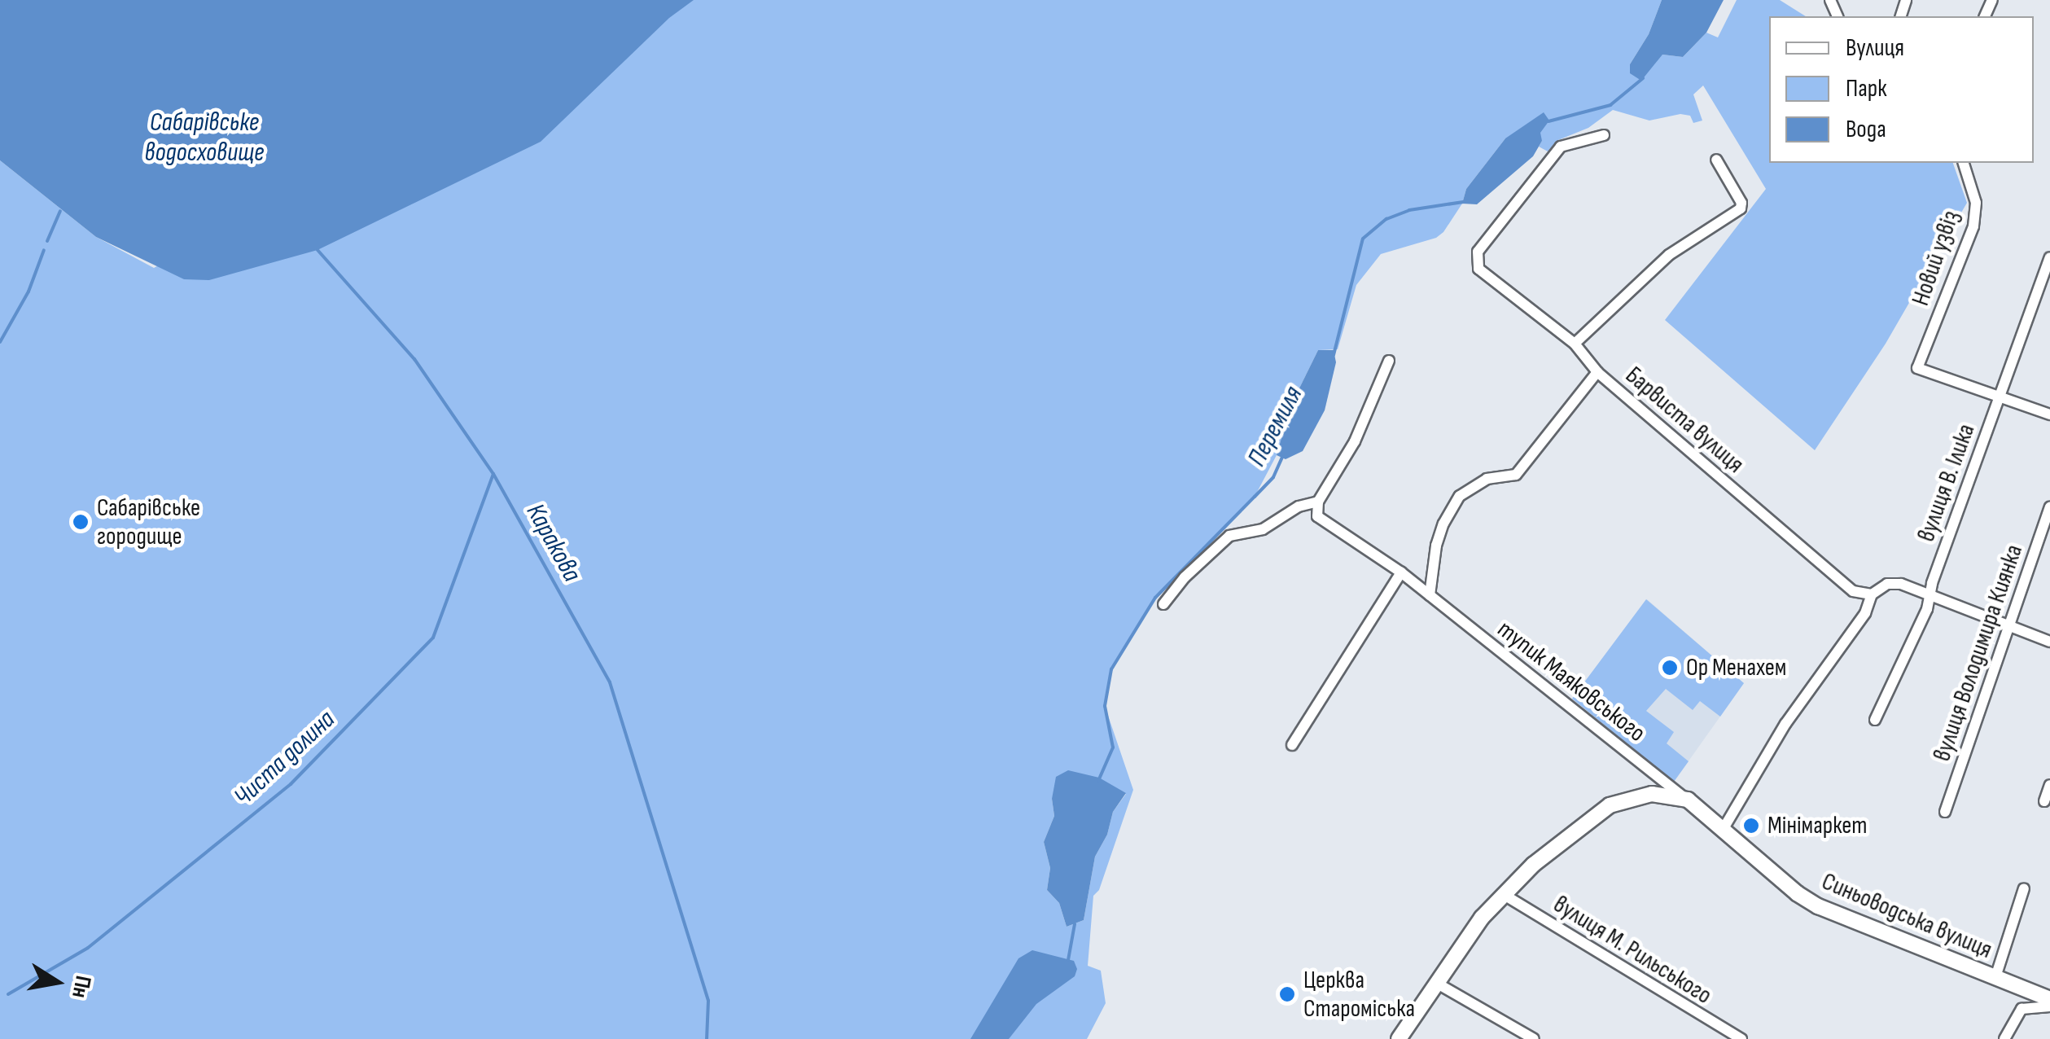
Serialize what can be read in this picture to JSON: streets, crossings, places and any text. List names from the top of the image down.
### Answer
{
  "streets": {
    "street": [
      "Новий узвіз",
      "Барвиста вулиця",
      "вулиця В. Ілика",
      "вулиця Володимира Киянка",
      "тупик Маяковського",
      "Синьоводська вулиця",
      "вулиця М. Рильського"
    ]
  },
  "crossings": [
    ["Новий узвіз", "вулиця В. Ілика"],
    ["тупик Маяковського", "Синьоводська вулиця"]
  ],
  "water": [
    "Сабарівське водосховище",
    "Перемиля",
    "Каракова",
    "Чиста долина"
  ],
  "places": [
    "Сабарівське городище",
    "Ор Менахем",
    "Мінімаркет",
    "Церква Староміська"
  ],
  "legend": ["Вулиця", "Парк", "Вода"],
  "north": "right"
}
